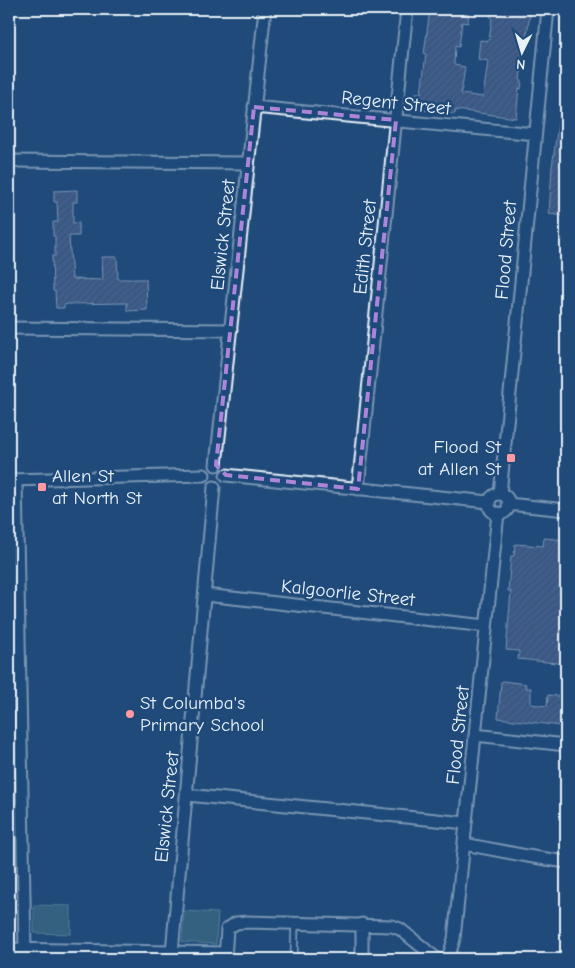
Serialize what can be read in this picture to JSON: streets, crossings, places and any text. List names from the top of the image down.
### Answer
{
  "streets": {
    "street": [
      "Regent Street",
      "Elswick Street",
      "Edith Street",
      "Flood Street",
      "Kalgoorlie Street"
    ]
  },
  "crossings": [
    ["Regent Street", "Elswick Street"],
    ["Regent Street", "Edith Street"],
    ["Regent Street", "Flood Street"],
    ["Elswick Street", "Kalgoorlie Street"],
    ["Flood Street", "Kalgoorlie Street"]
  ],
  "places": {
    "transit": ["Flood St at Allen St", "Allen St at North St"],
    "other": ["St Columba's Primary School"]
  },
  "north": "bottom"
}
